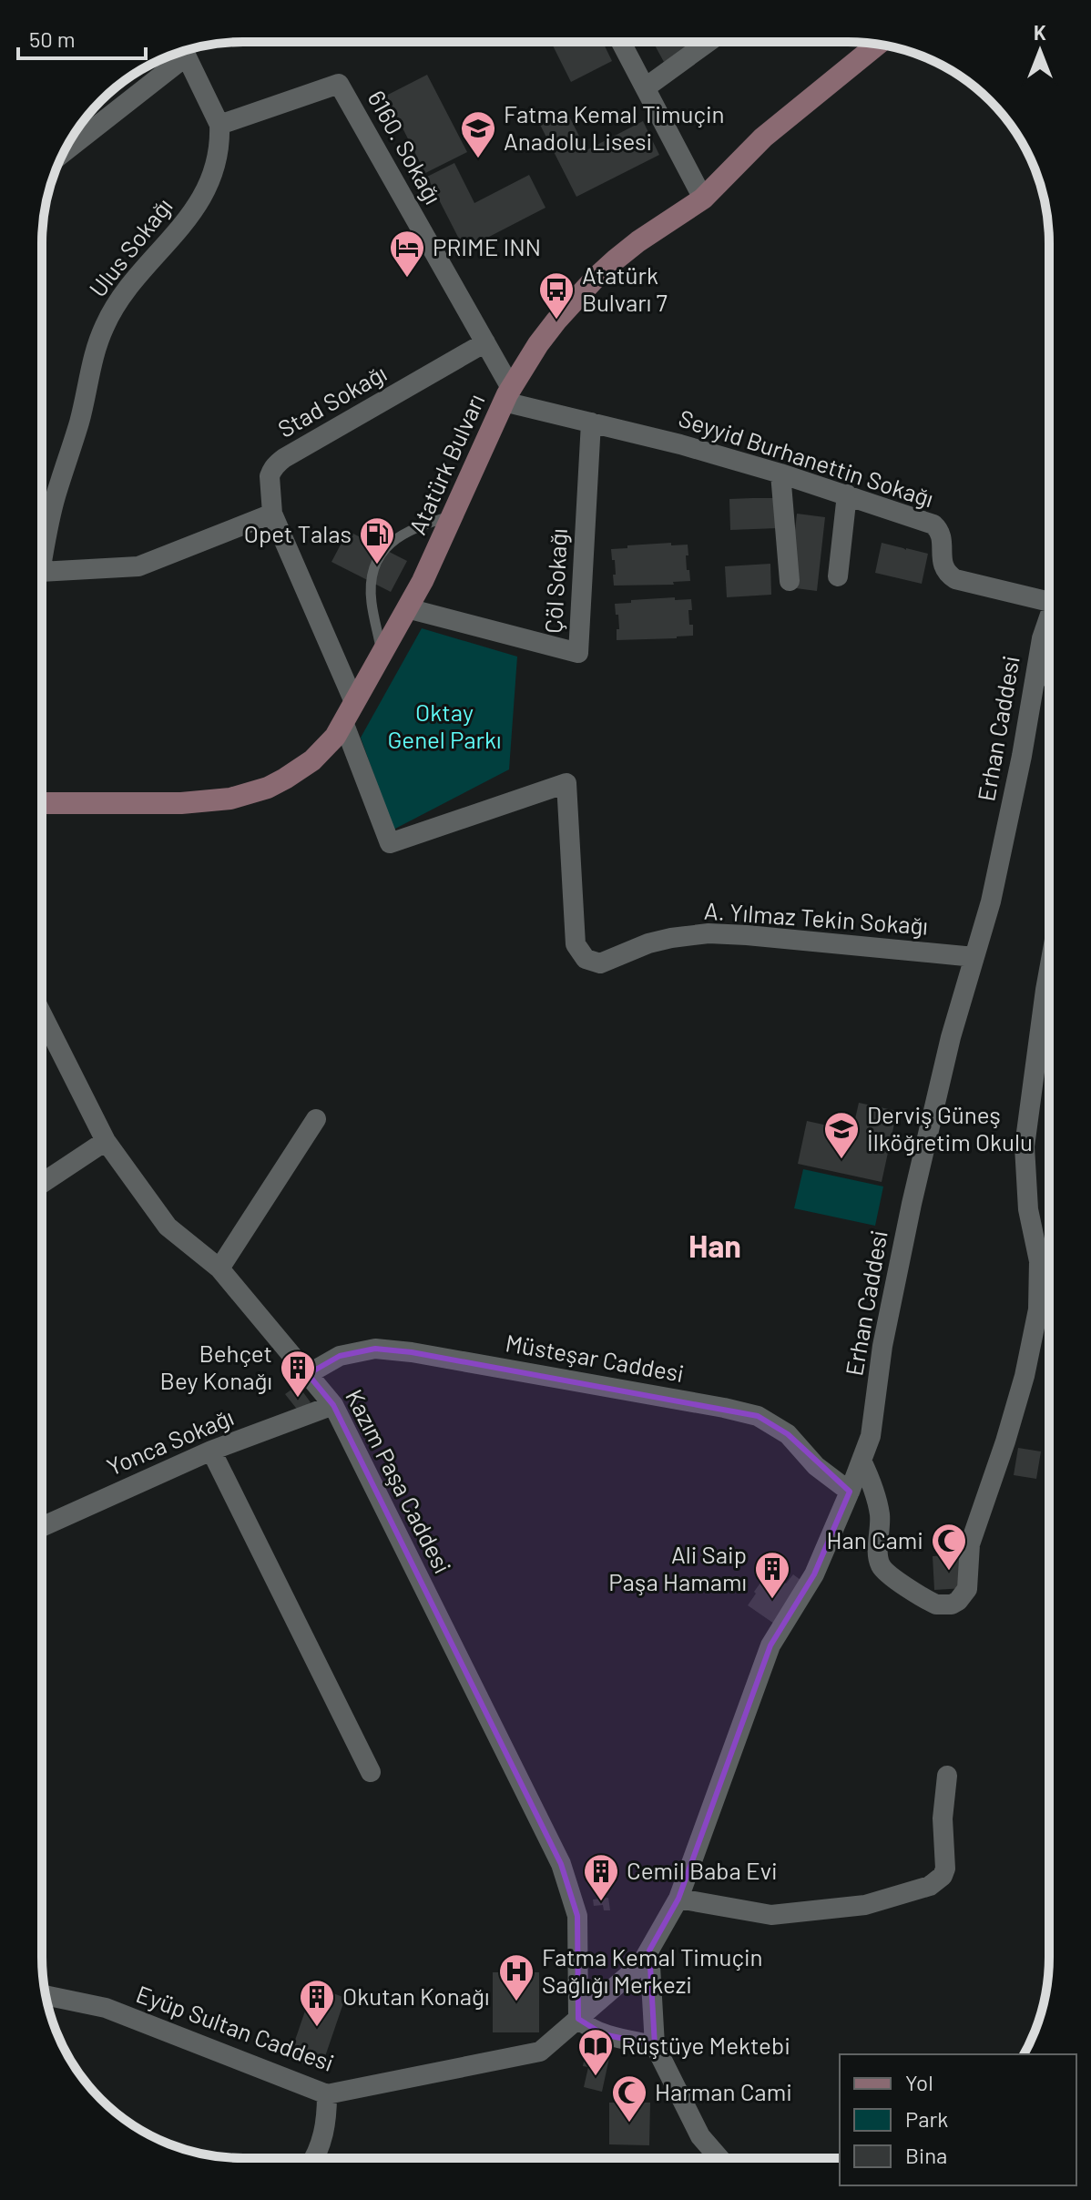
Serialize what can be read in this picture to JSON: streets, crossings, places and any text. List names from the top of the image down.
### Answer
{
  "streets": {
    "main road": ["Atatürk Bulvarı"],
    "street": [
      "6160. Sokağı",
      "Ulus Sokağı",
      "Stad Sokağı",
      "Seyyid Burhanettin Sokağı",
      "Çöl Sokağı",
      "Erhan Caddesi",
      "A. Yılmaz Tekin Sokağı",
      "Müsteşar Caddesi",
      "Yonca Sokağı",
      "Kazım Paşa Caddesi",
      "Eyüp Sultan Caddesi"
    ]
  },
  "crossings": [
    ["6160. Sokağı", "Ulus Sokağı"],
    ["6160. Sokağı", "Stad Sokağı"],
    ["6160. Sokağı", "Seyyid Burhanettin Sokağı"],
    ["6160. Sokağı", "Atatürk Bulvarı"],
    ["Stad Sokağı", "Atatürk Bulvarı"],
    ["Seyyid Burhanettin Sokağı", "Atatürk Bulvarı"],
    ["Seyyid Burhanettin Sokağı", "Çöl Sokağı"],
    ["Atatürk Bulvarı", "Çöl Sokağı"],
    ["Atatürk Bulvarı", "A. Yılmaz Tekin Sokağı"],
    ["Erhan Caddesi", "A. Yılmaz Tekin Sokağı"],
    ["Erhan Caddesi", "Müsteşar Caddesi"],
    ["Erhan Caddesi", "Eyüp Sultan Caddesi"],
    ["Müsteşar Caddesi", "Kazım Paşa Caddesi"],
    ["Yonca Sokağı", "Kazım Paşa Caddesi"],
    ["Kazım Paşa Caddesi", "Eyüp Sultan Caddesi"]
  ],
  "districts": ["Han"],
  "parks": ["Oktay Genel Parkı"],
  "places": {
    "school or university": ["Fatma Kemal Timuçin Anadolu Lisesi", "Derviş Güneş İlköğretim Okulu"],
    "hotel": ["PRIME INN"],
    "bus stop": ["Atatürk Bulvarı 7"],
    "fuel station": ["Opet Talas"],
    "building": [
      "Behçet Bey Konağı",
      "Ali Saip Paşa Hamamı",
      "Cemil Baba Evi",
      "Okutan Konağı"
    ],
    "mosque": ["Han Cami", "Harman Cami"],
    "hospital": ["Fatma Kemal Timuçin Sağlığı Merkezi"],
    "library": ["Rüştüye Mektebi"]
  },
  "legend": ["Yol", "Park", "Bina"],
  "scale_bar": "50 m",
  "north": "top"
}
